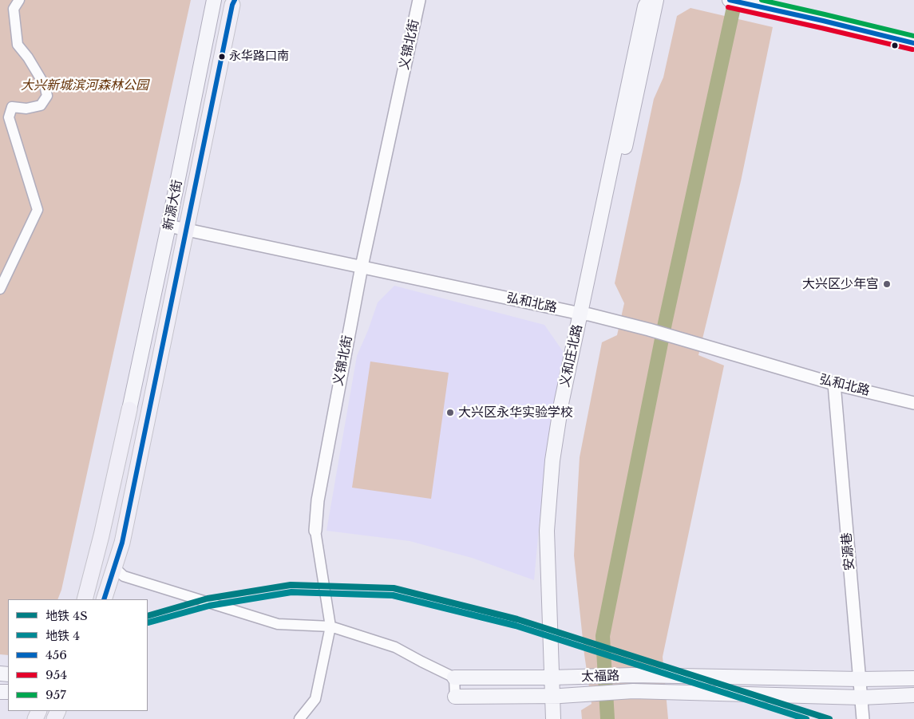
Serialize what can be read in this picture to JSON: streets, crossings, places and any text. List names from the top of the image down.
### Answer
{
  "streets": {
    "main road": ["新源大街", "义和庄北路", "太福路"],
    "street": ["义锦北街", "弘和北路", "安源巷"]
  },
  "crossings": [
    ["义锦北街", "弘和北路"],
    ["新源大街", "弘和北路"],
    ["弘和北路", "义和庄北路"],
    ["弘和北路", "安源巷"],
    ["义和庄北路", "太福路"],
    ["安源巷", "太福路"]
  ],
  "parks": ["大兴新城滨河森林公园"],
  "places": ["永华路口南", "大兴区少年宫", "大兴区永华实验学校"],
  "lines": [
    "transit line 456",
    "transit line 957",
    "transit line 954",
    "metro line 4S",
    "metro line 4"
  ],
  "legend": [
    "地铁 4S",
    "地铁 4",
    "456",
    "954",
    "957"
  ]
}
